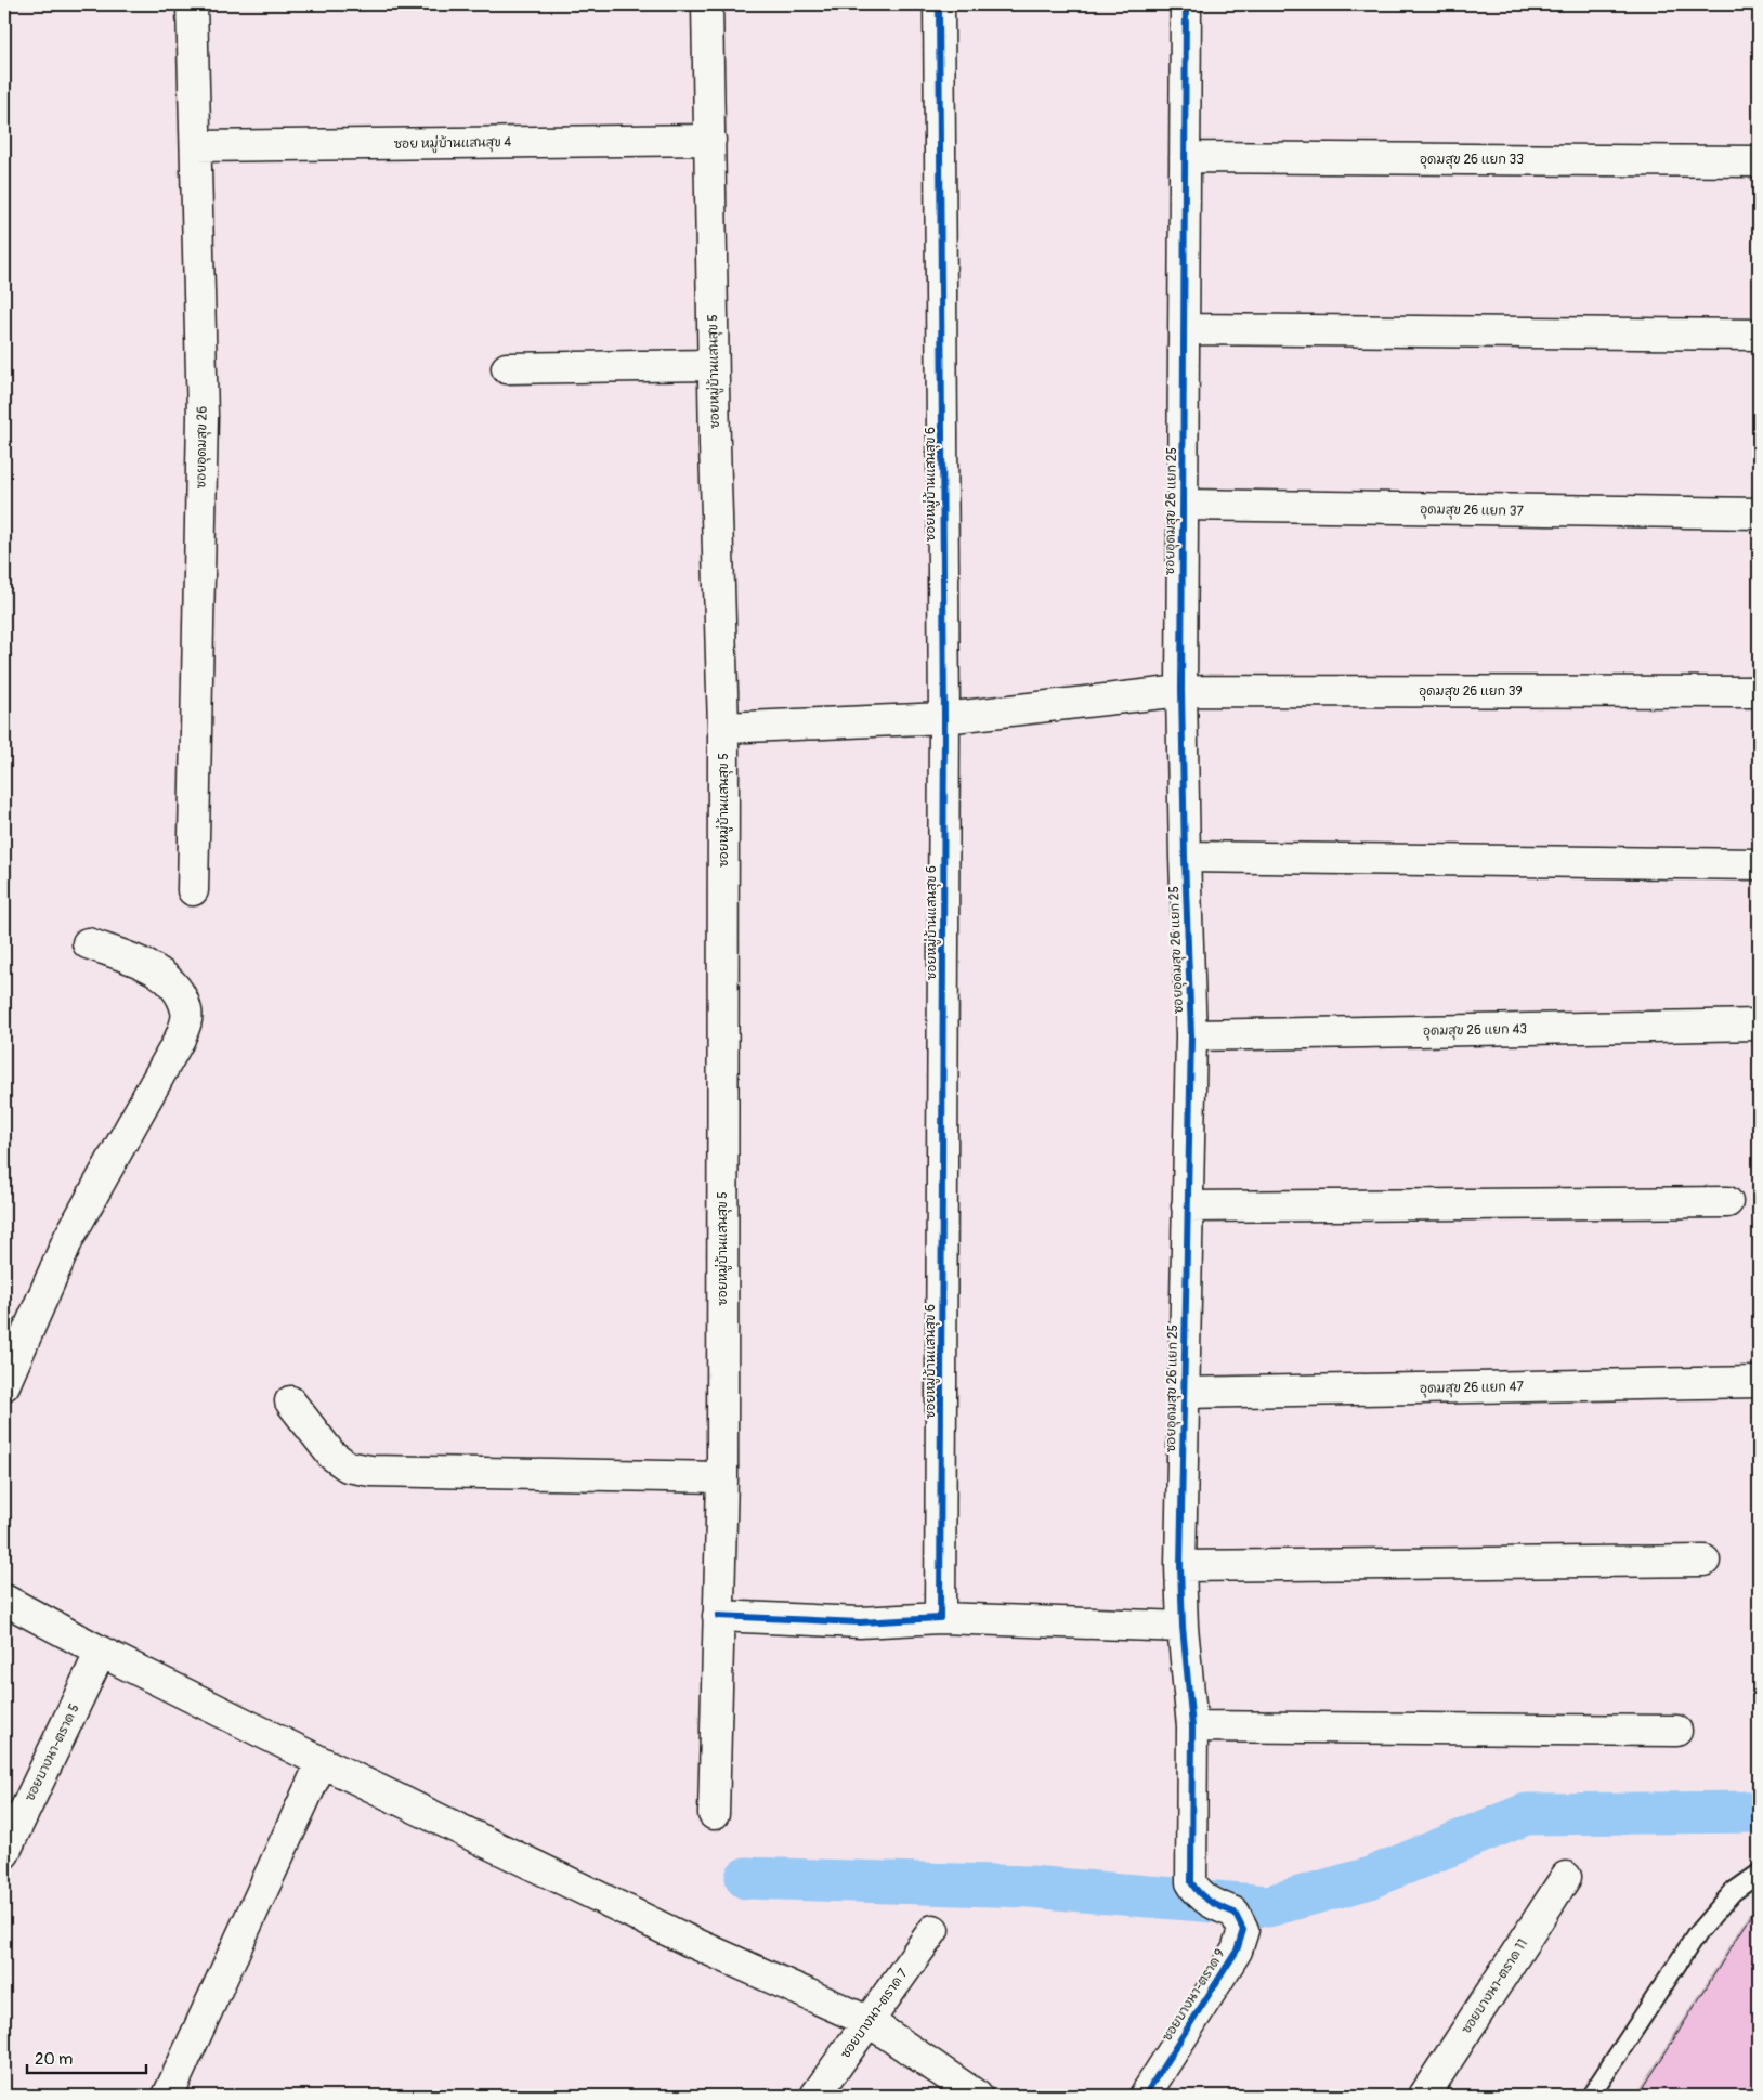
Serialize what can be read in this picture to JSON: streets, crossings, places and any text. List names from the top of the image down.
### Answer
{
  "streets": {
    "street": [
      "ซอย หมู่บ้านแสนสุข 4",
      "อุดมสุข 26 แยก 33",
      "ซอยหมู่บ้านแสนสุข 5",
      "ซอยอุดมสุข 26",
      "ซอยหมู่บ้านแสนสุข 6",
      "อุดมสุข 26 แยก 37",
      "ซอยอุดมสุข 26 แยก 25",
      "อุดมสุข 26 แยก 39",
      "อุดมสุข 26 แยก 43",
      "อุดมสุข 26 แยก 47",
      "ซอยบางนา-ตราด 5",
      "ซอยบางนา-ตราด 11",
      "ซอยบางนา-ตราด 9",
      "ซอยบางนา-ตราด 7"
    ]
  },
  "crossings": [
    ["ซอย หมู่บ้านแสนสุข 4", "ซอยหมู่บ้านแสนสุข 5"],
    ["ซอย หมู่บ้านแสนสุข 4", "ซอยอุดมสุข 26"],
    ["อุดมสุข 26 แยก 33", "ซอยอุดมสุข 26 แยก 25"],
    ["ซอยหมู่บ้านแสนสุข 5", "อุดมสุข 26 แยก 39"],
    ["ซอยหมู่บ้านแสนสุข 6", "อุดมสุข 26 แยก 39"],
    ["อุดมสุข 26 แยก 37", "ซอยอุดมสุข 26 แยก 25"],
    ["ซอยอุดมสุข 26 แยก 25", "อุดมสุข 26 แยก 39"],
    ["ซอยอุดมสุข 26 แยก 25", "อุดมสุข 26 แยก 43"],
    ["ซอยอุดมสุข 26 แยก 25", "อุดมสุข 26 แยก 47"],
    ["ซอยอุดมสุข 26 แยก 25", "ซอยบางนา-ตราด 9"]
  ],
  "scale_bar": "20 m"
}
